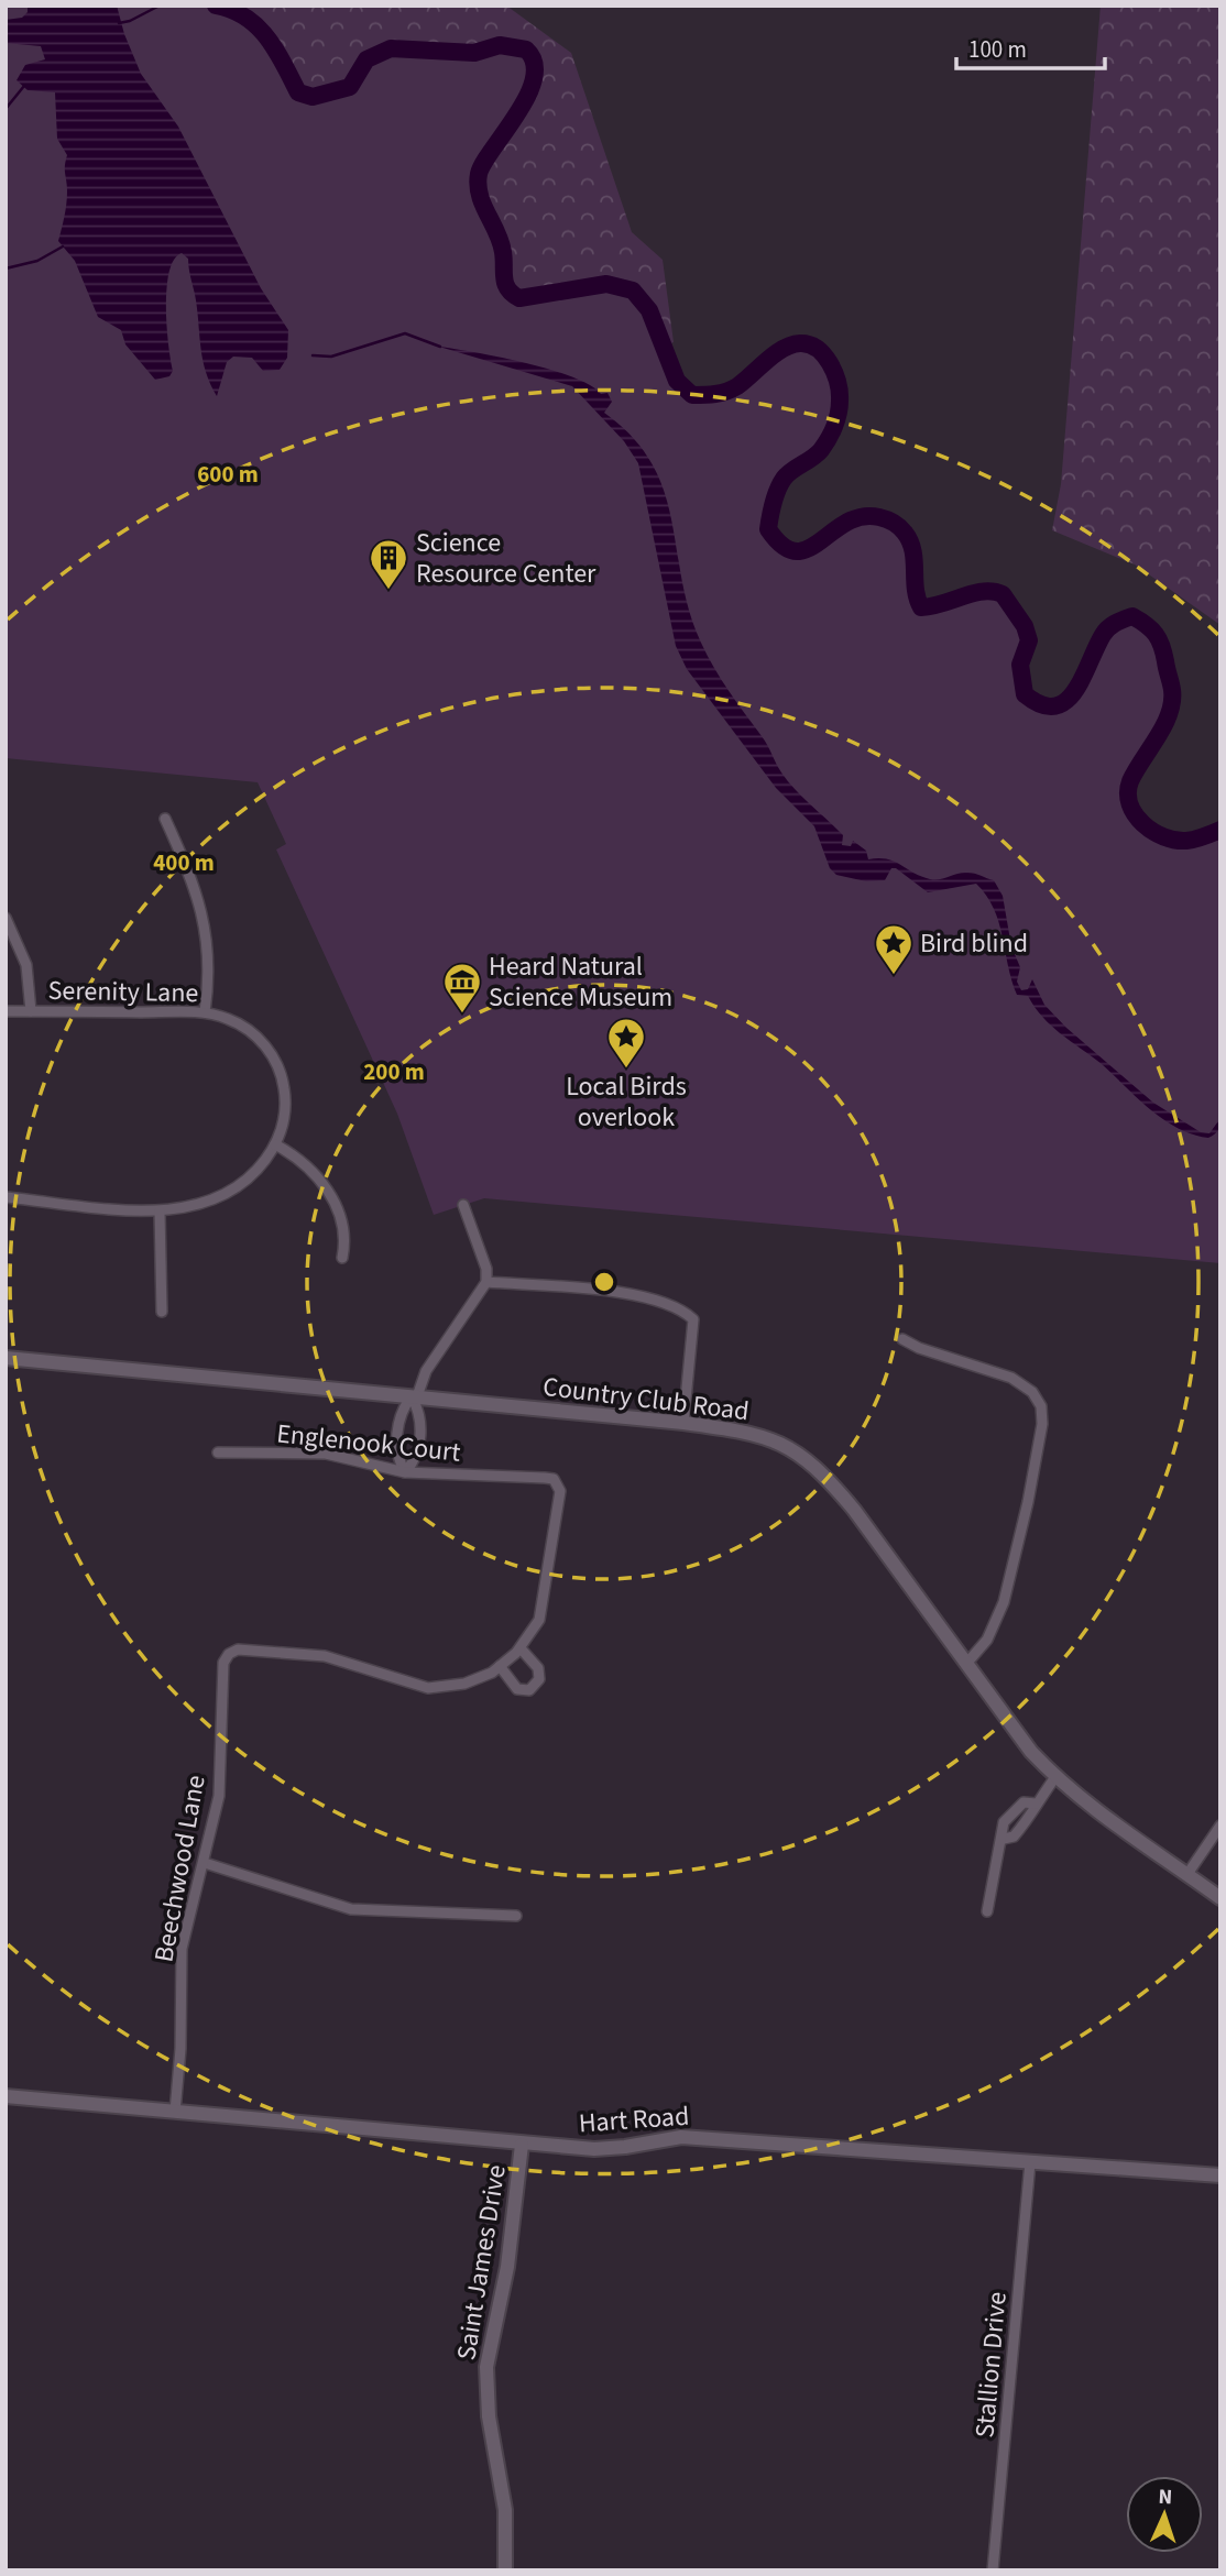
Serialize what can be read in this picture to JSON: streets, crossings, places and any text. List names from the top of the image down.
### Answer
{
  "streets": {
    "street": [
      "Serenity Lane",
      "Country Club Road",
      "Englenook Court",
      "Beechwood Lane",
      "Hart Road",
      "Saint James Drive",
      "Stallion Drive"
    ]
  },
  "crossings": [
    ["Englenook Court", "Beechwood Lane"],
    ["Beechwood Lane", "Hart Road"],
    ["Hart Road", "Saint James Drive"],
    ["Hart Road", "Stallion Drive"]
  ],
  "places": {
    "building": ["Science Resource Center"],
    "place": ["Bird blind", "Local Birds overlook"],
    "museum": ["Heard Natural Science Museum"]
  },
  "scale_bar": "100 m",
  "north": "top",
  "rings": ["600 m", "400 m", "200 m"]
}
